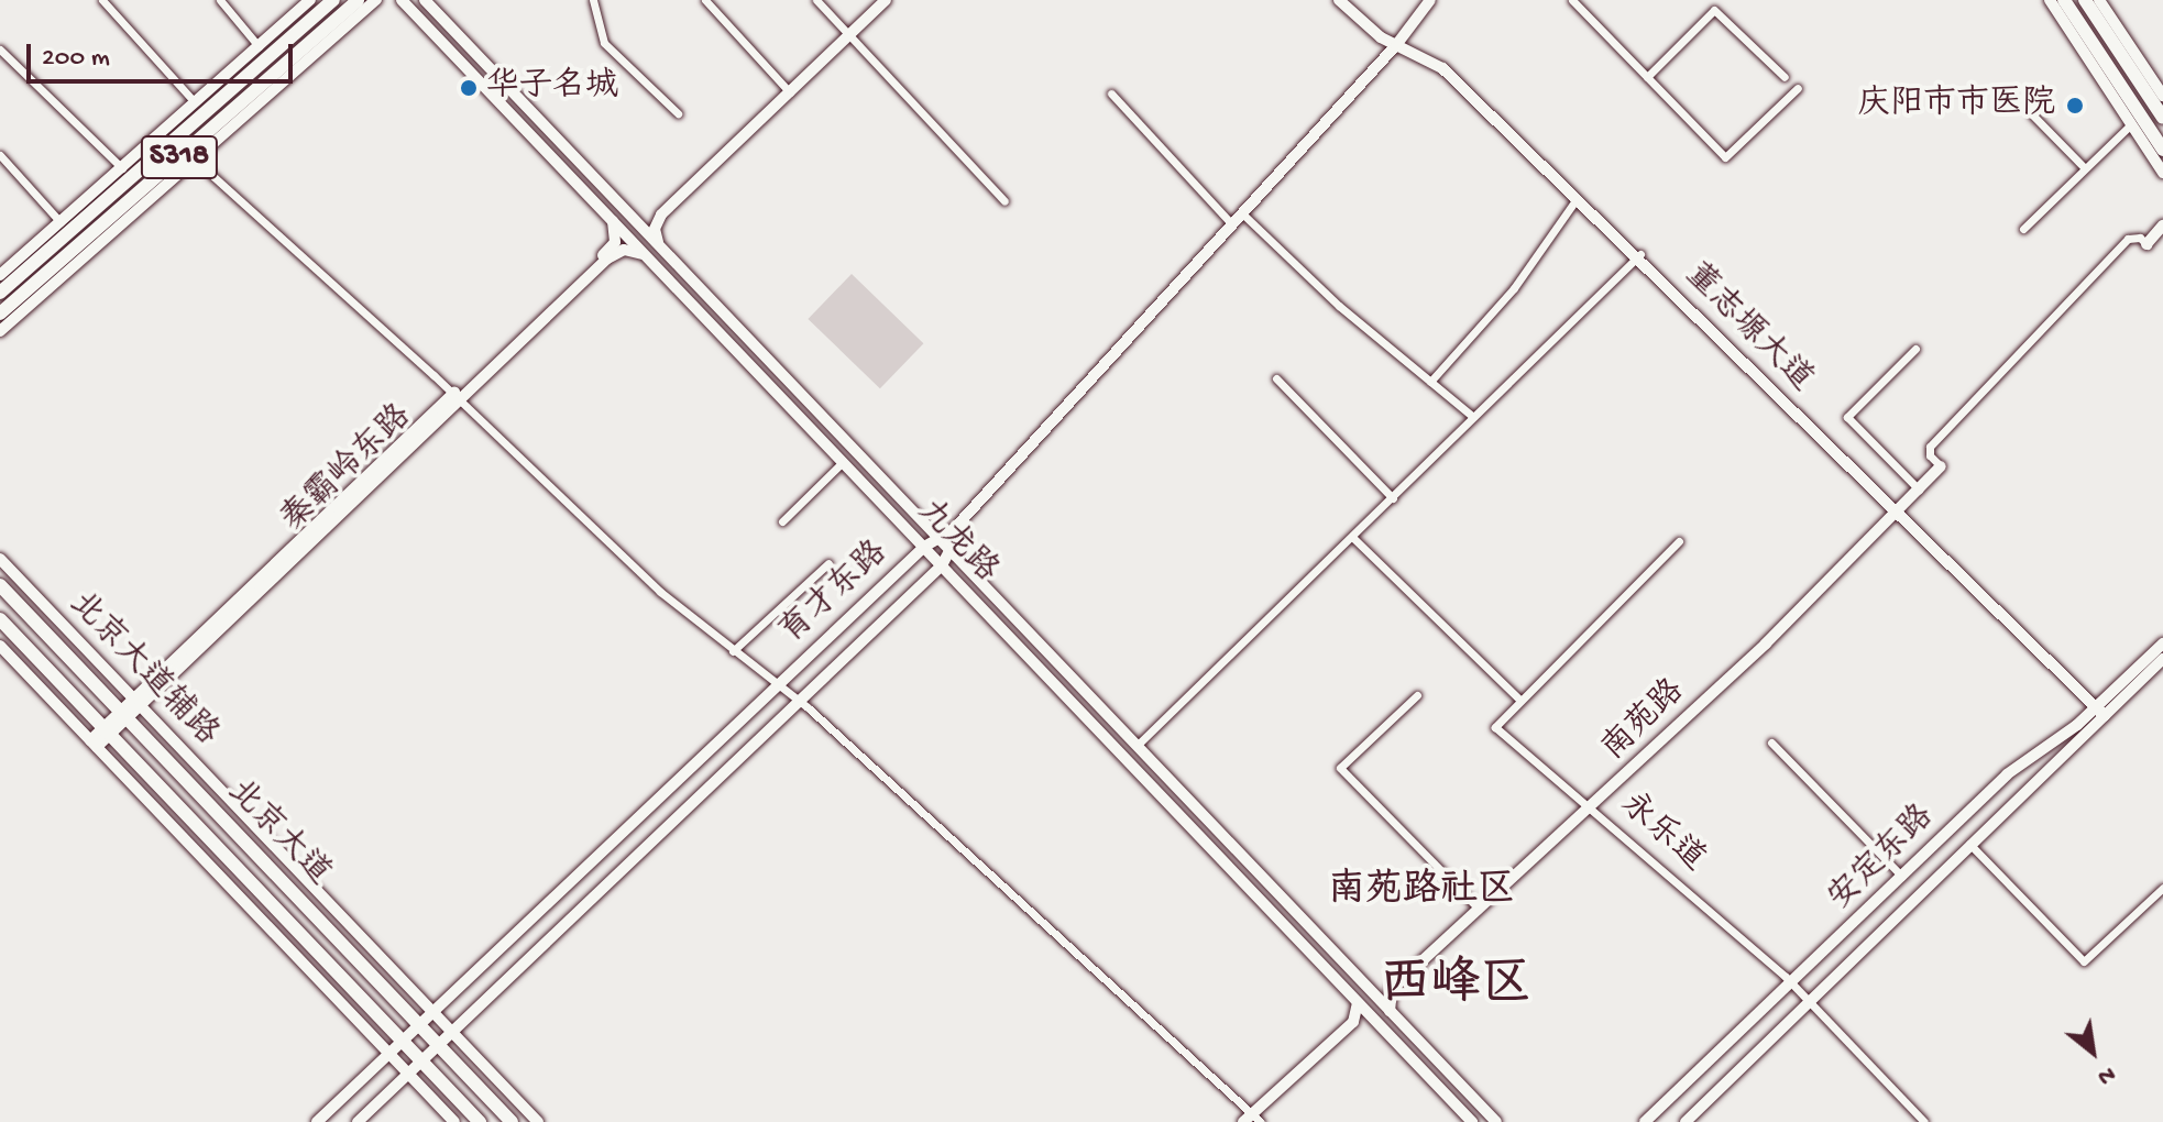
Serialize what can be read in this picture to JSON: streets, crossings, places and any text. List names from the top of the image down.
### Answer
{
  "streets": {
    "main road": [
      "S318",
      "董志塬大道",
      "秦霸岭东路",
      "九龙路",
      "育才东路",
      "北京大道辅路",
      "南苑路",
      "北京大道",
      "安定东路"
    ],
    "street": ["永乐道"]
  },
  "crossings": [
    ["董志塬大道", "育才东路"],
    ["董志塬大道", "南苑路"],
    ["董志塬大道", "安定东路"],
    ["秦霸岭东路", "九龙路"],
    ["秦霸岭东路", "北京大道辅路"],
    ["秦霸岭东路", "北京大道"],
    ["九龙路", "育才东路"],
    ["九龙路", "南苑路"],
    ["育才东路", "北京大道辅路"],
    ["育才东路", "北京大道"],
    ["南苑路", "永乐道"],
    ["永乐道", "安定东路"]
  ],
  "districts": ["南苑路社区", "西峰区"],
  "places": ["华子名城", "庆阳市市医院"],
  "scale_bar": "200 m",
  "north": "bottom right"
}
